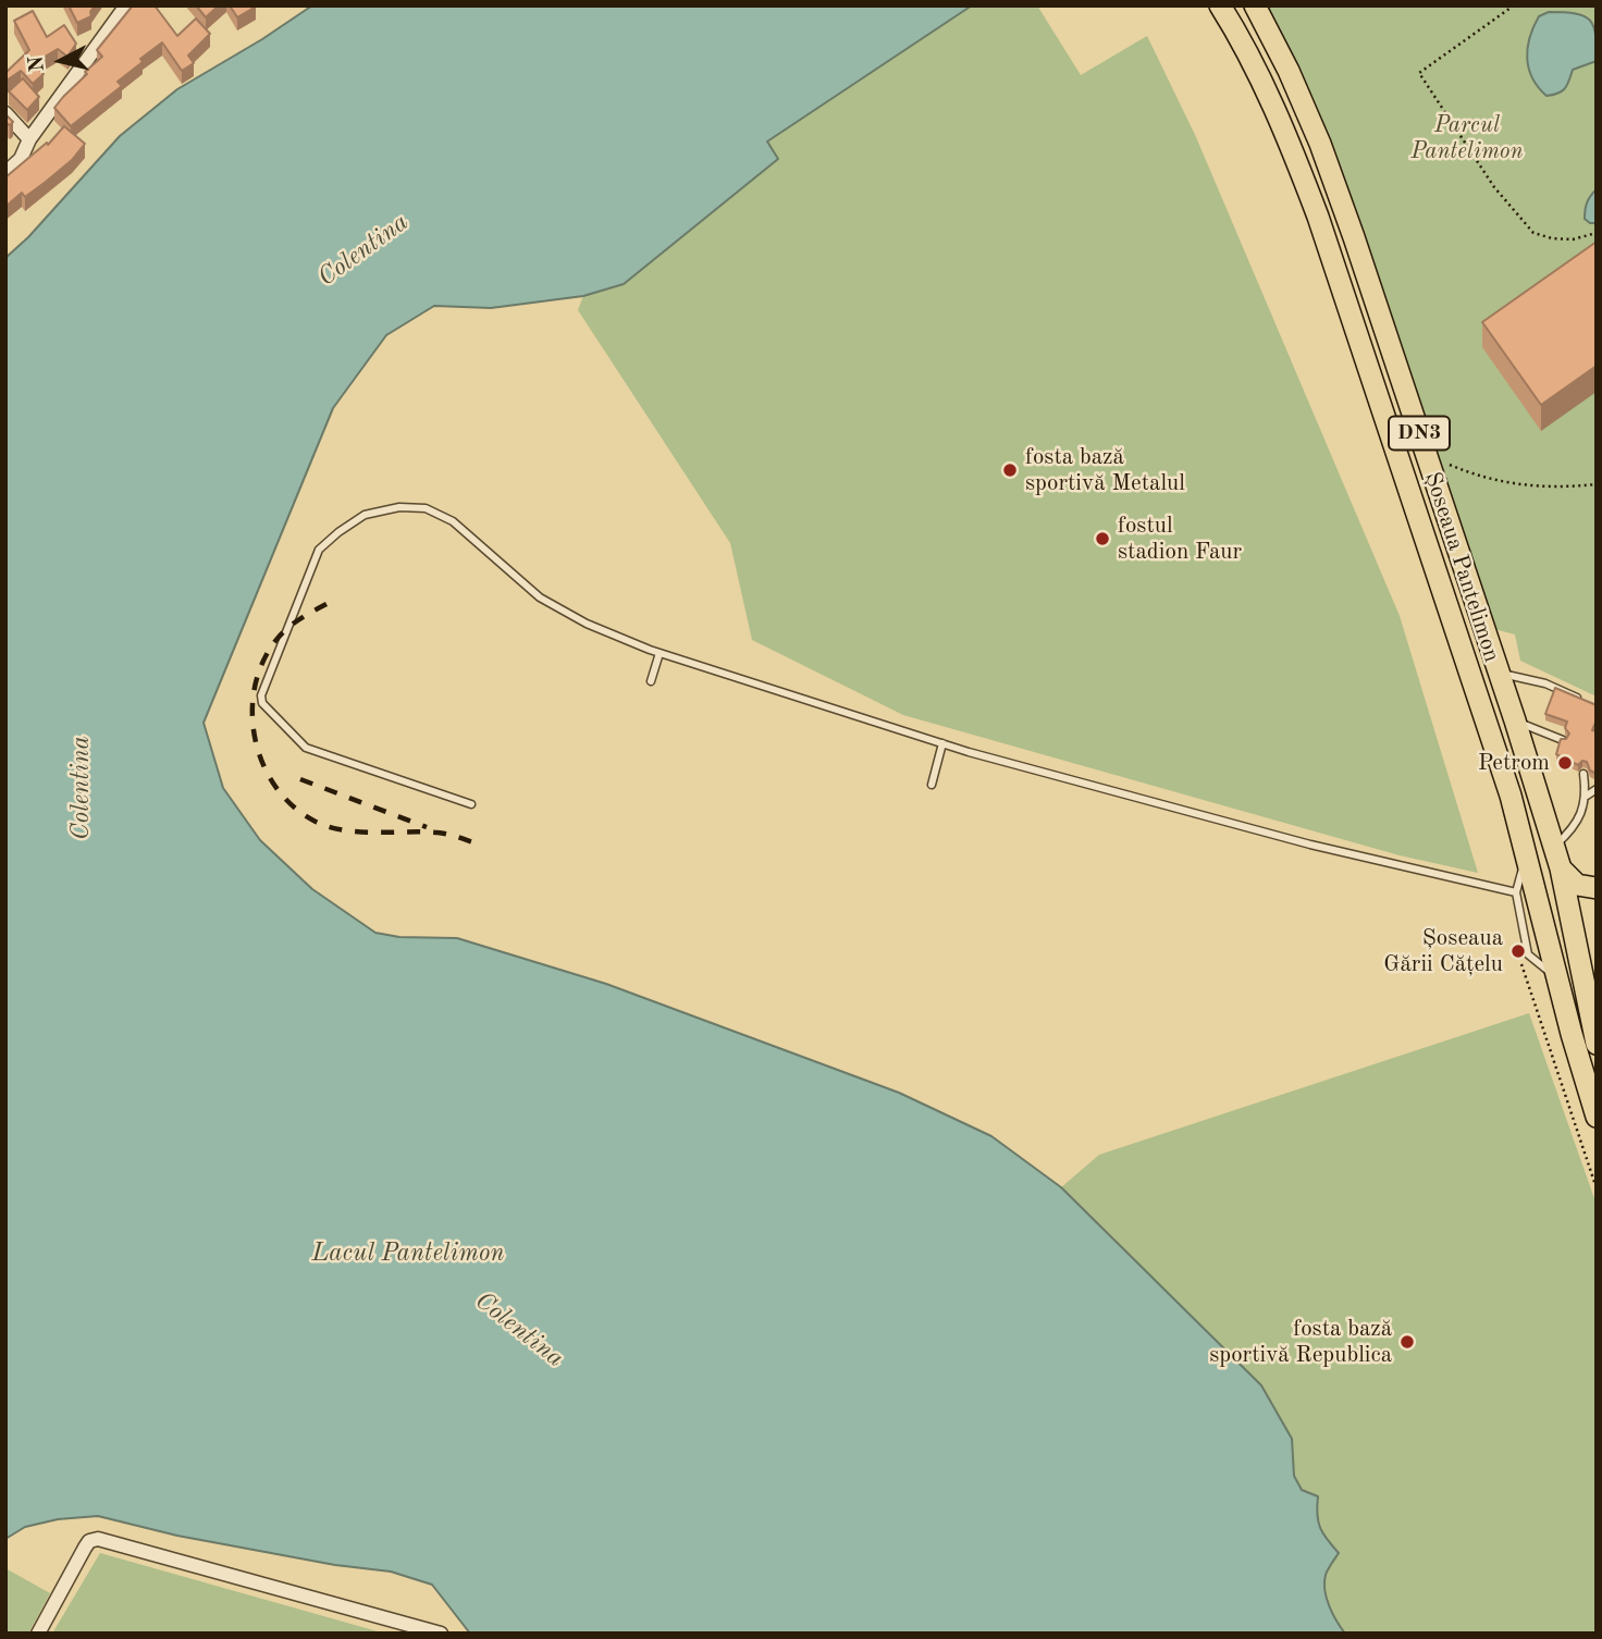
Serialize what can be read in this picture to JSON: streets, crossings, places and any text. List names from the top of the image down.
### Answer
{
  "streets": {
    "main road": ["DN3", "Șoseaua Pantelimon"]
  },
  "water": ["Colentina", "Lacul Pantelimon"],
  "parks": ["Parcul Pantelimon"],
  "places": [
    "fosta bază sportivă Metalul",
    "fostul stadion Faur",
    "Petrom",
    "Șoseaua Gării Cățelu",
    "fosta bază sportivă Republica"
  ],
  "north": "left"
}
